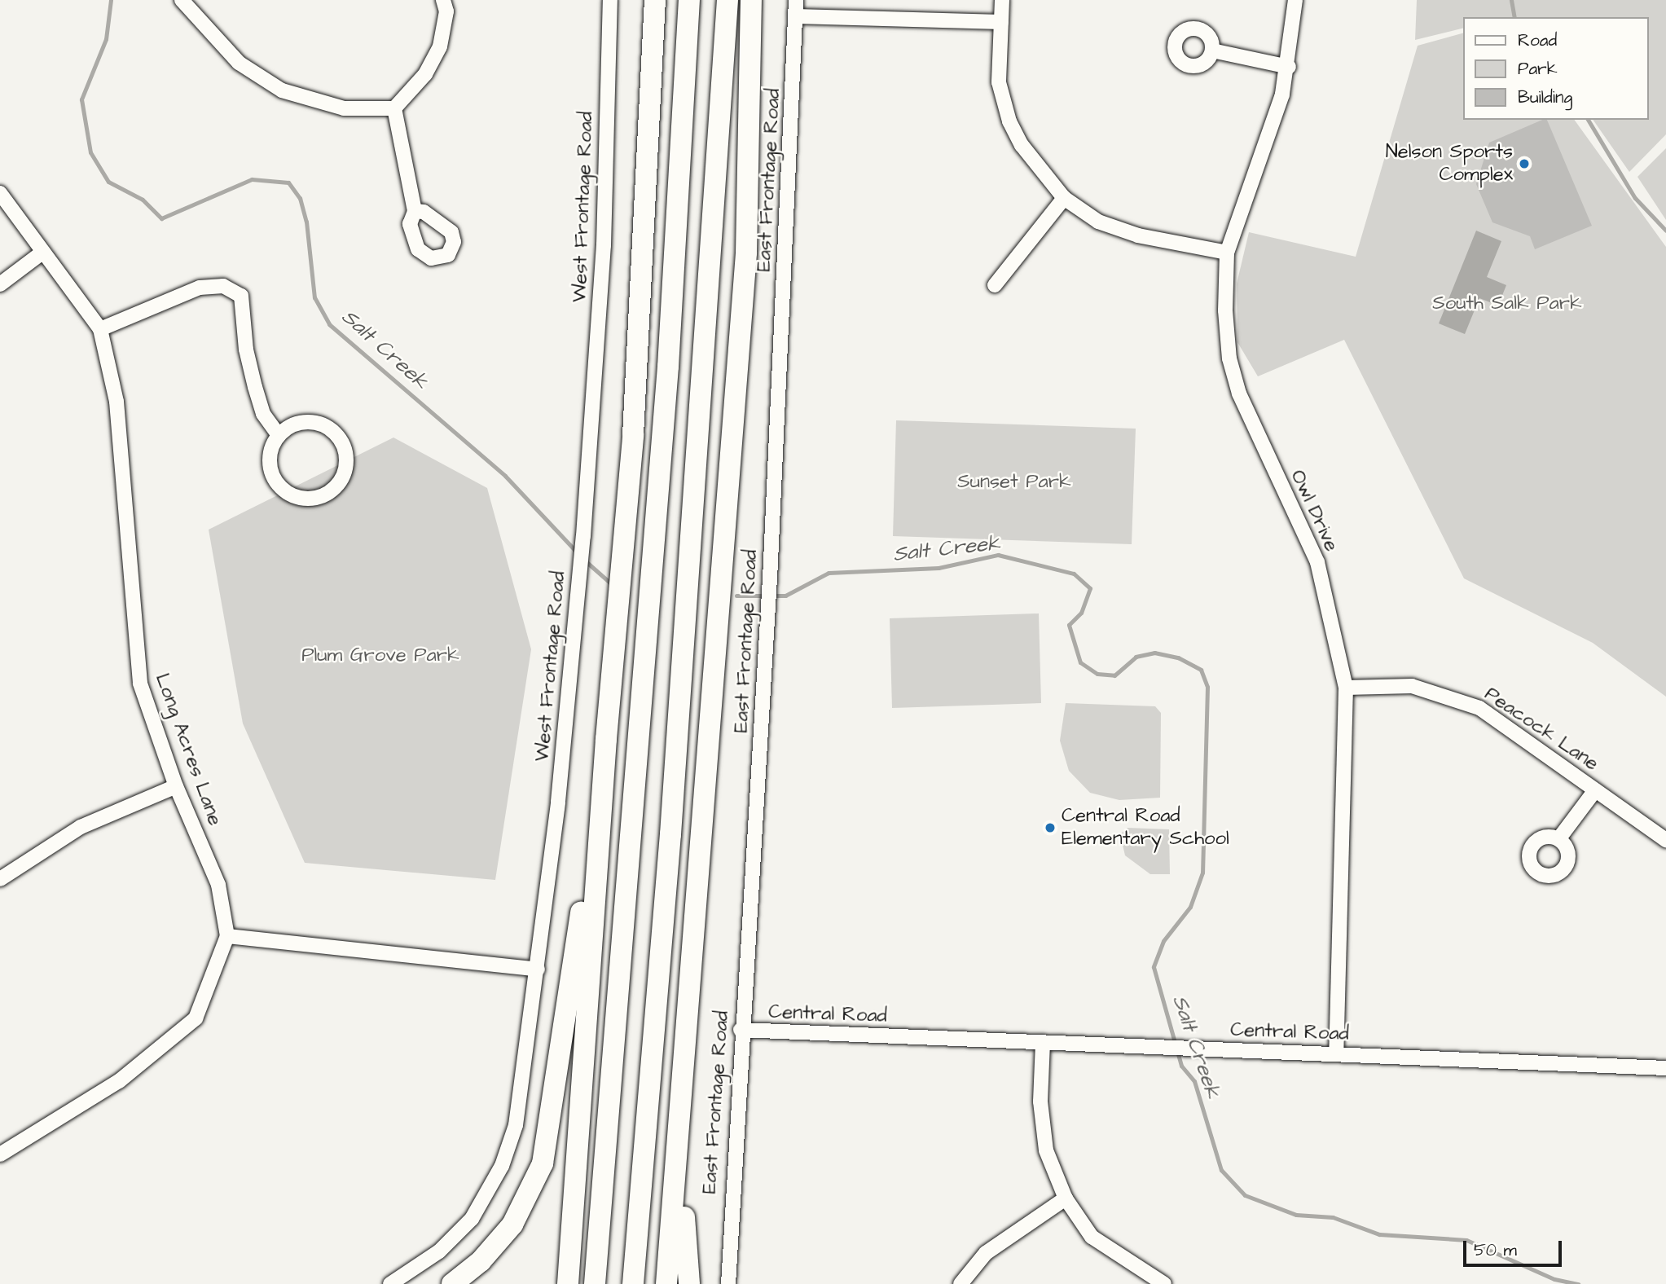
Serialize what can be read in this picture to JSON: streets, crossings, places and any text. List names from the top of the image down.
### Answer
{
  "streets": {
    "street": [
      "East Frontage Road",
      "West Frontage Road",
      "Owl Drive",
      "Peacock Lane",
      "Long Acres Lane",
      "Central Road"
    ]
  },
  "crossings": [
    ["East Frontage Road", "Central Road"],
    ["Owl Drive", "Peacock Lane"],
    ["Owl Drive", "Central Road"]
  ],
  "water": ["Salt Creek"],
  "parks": ["South Salk Park", "Sunset Park", "Plum Grove Park"],
  "places": ["Nelson Sports Complex", "Central Road Elementary School"],
  "legend": ["Road", "Park", "Building"],
  "scale_bar": "50 m"
}
